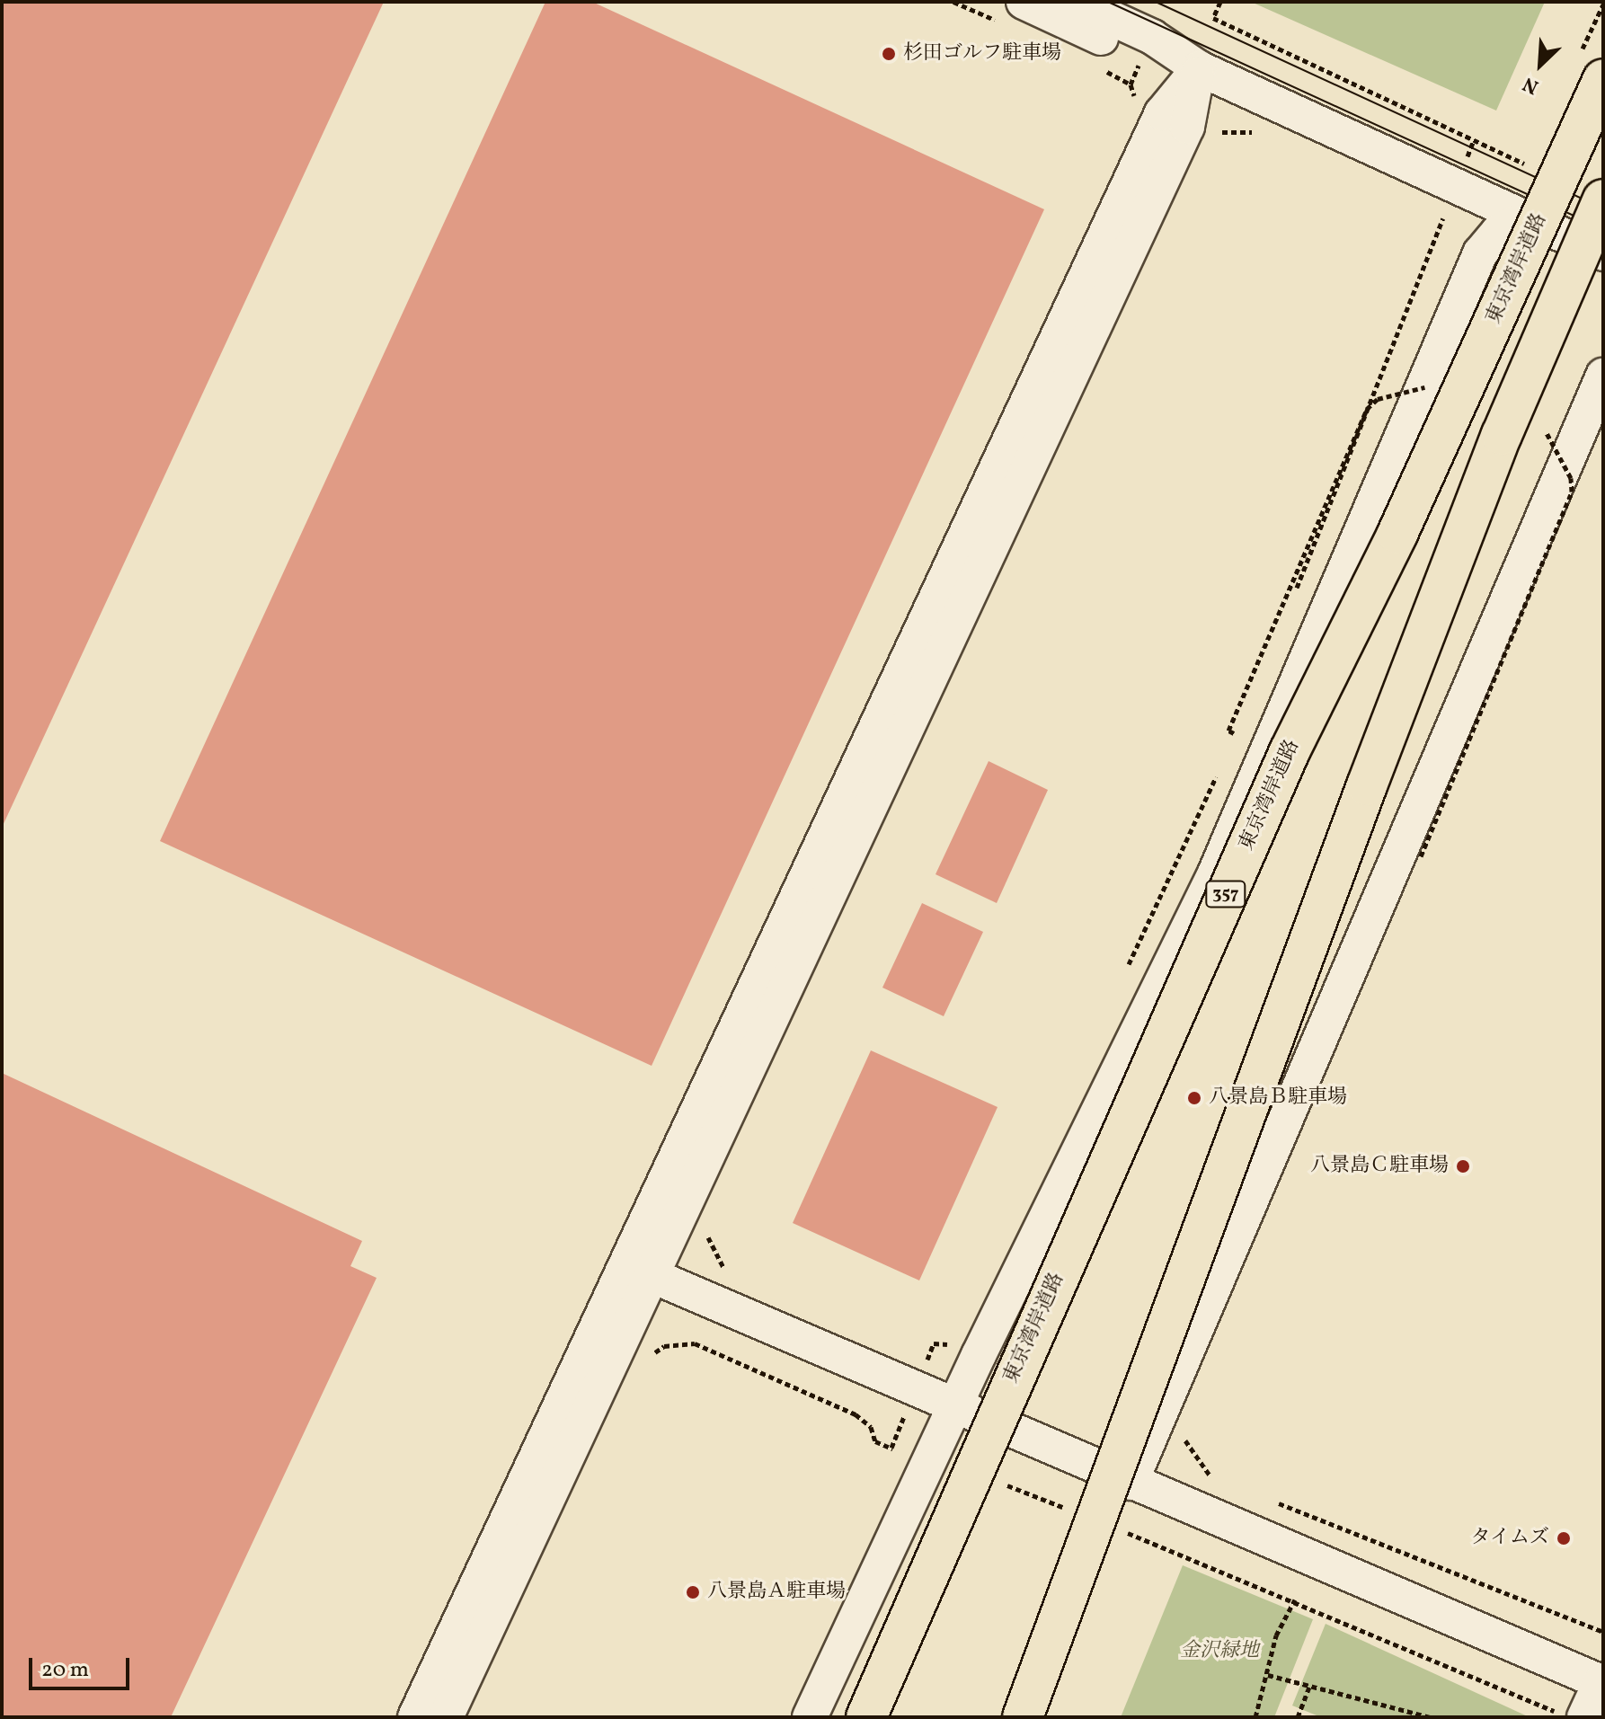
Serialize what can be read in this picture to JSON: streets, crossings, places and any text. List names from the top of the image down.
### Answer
{
  "streets": {
    "highway": ["東京湾岸道路", "357"]
  },
  "parks": ["金沢緑地"],
  "places": [
    "杉田ゴルフ駐車場",
    "八景島Ｂ駐車場",
    "八景島Ｃ駐車場",
    "タイムズ",
    "八景島Ａ駐車場"
  ],
  "scale_bar": "20 m",
  "north": "bottom left"
}
